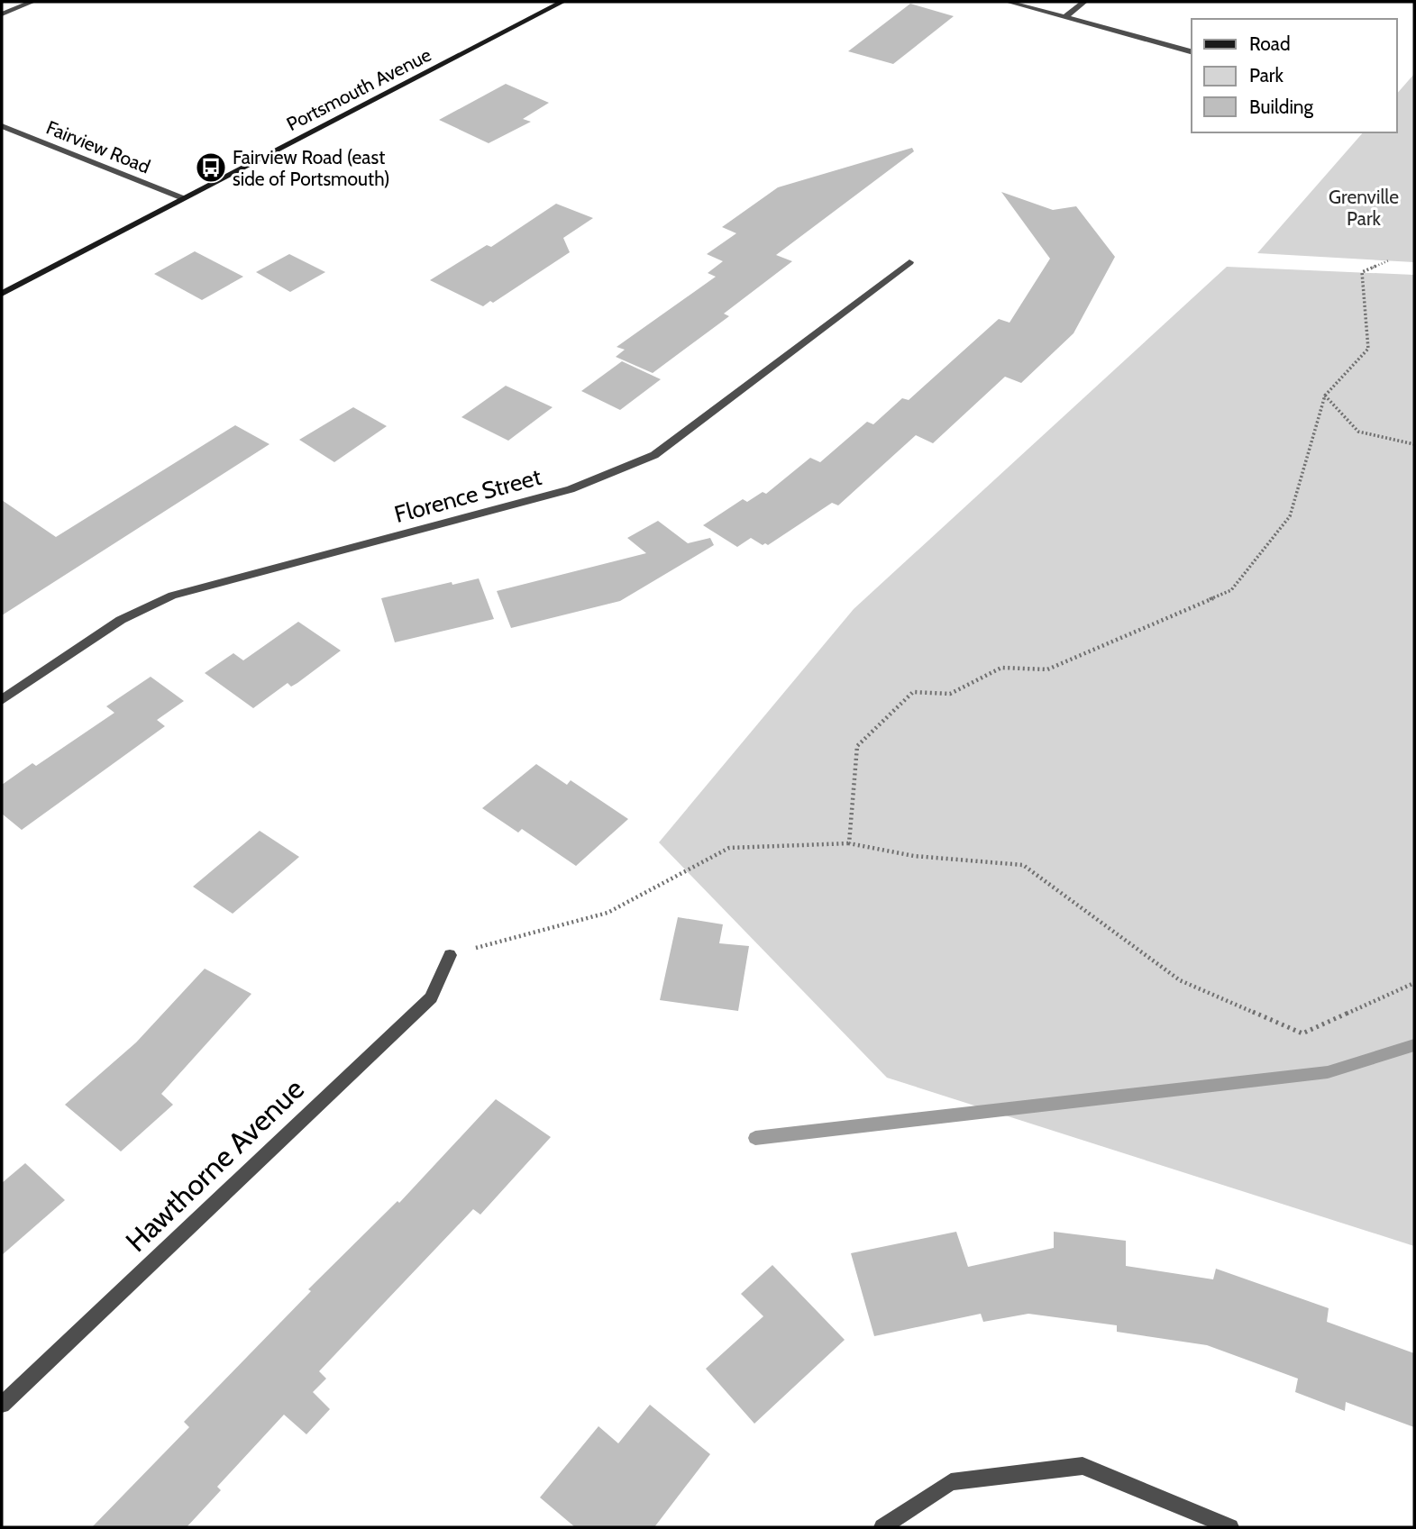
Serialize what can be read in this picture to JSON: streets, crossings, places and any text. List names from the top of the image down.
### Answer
{
  "streets": {
    "main road": ["Portsmouth Avenue"],
    "street": ["Fairview Road", "Florence Street", "Hawthorne Avenue"]
  },
  "crossings": [
    ["Portsmouth Avenue", "Fairview Road"]
  ],
  "parks": ["Grenville Park"],
  "places": {
    "bus stop": ["Fairview Road (east side of Portsmouth)"]
  },
  "legend": ["Road", "Park", "Building"]
}
